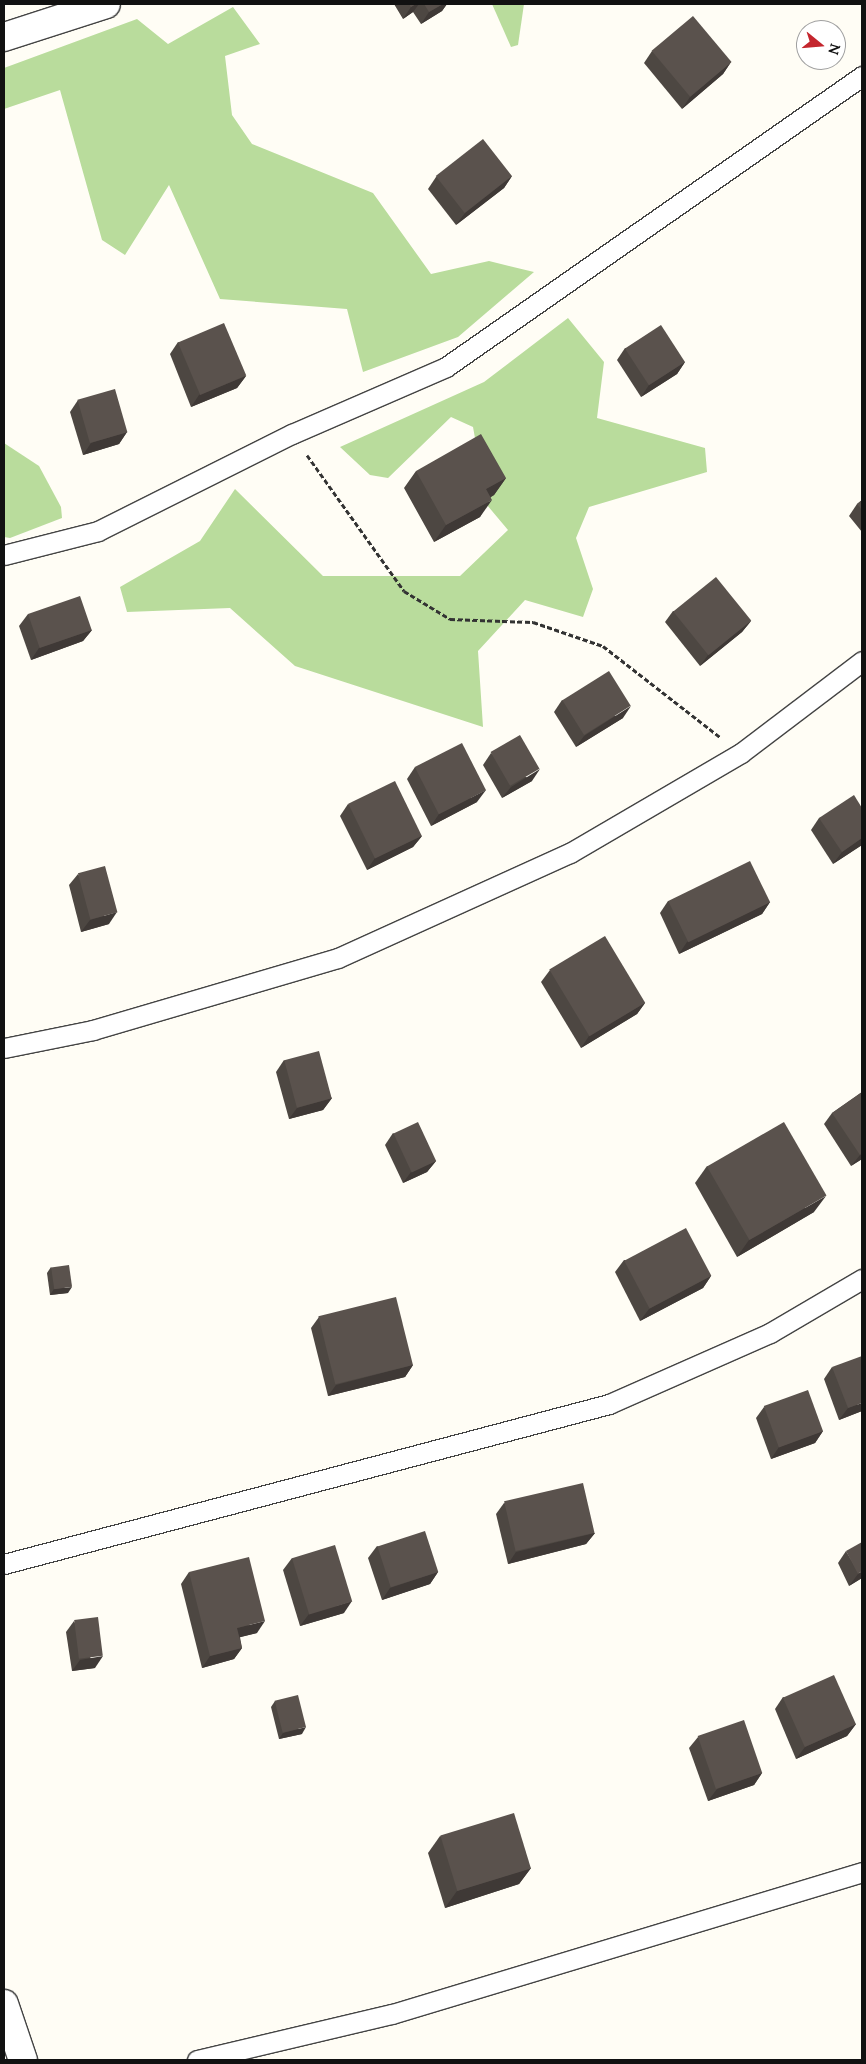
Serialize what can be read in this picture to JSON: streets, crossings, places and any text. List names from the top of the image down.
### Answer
{
  "north": "right"
}
